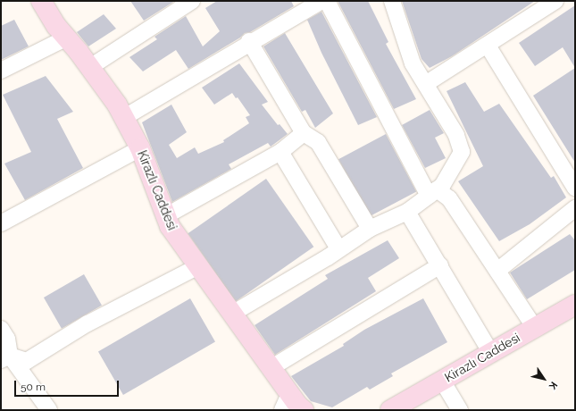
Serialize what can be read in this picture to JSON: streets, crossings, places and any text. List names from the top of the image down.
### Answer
{
  "streets": {
    "main road": ["Kirazlı Caddesi"]
  },
  "scale_bar": "50 m",
  "north": "bottom right"
}
